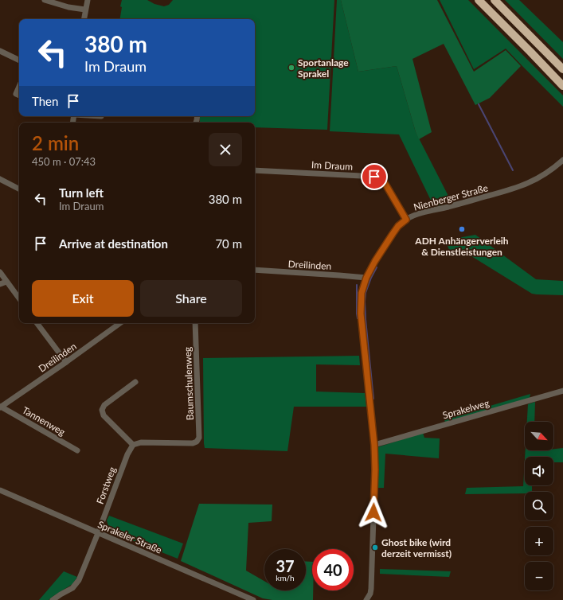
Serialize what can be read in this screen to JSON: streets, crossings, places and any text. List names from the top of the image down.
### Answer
{
  "streets": {
    "street": [
      "Im Draum",
      "Nienberger Straße",
      "Dreilinden",
      "Baumschulenweg",
      "Sprakelweg",
      "Tannenweg",
      "Forstweg",
      "Sprakeler Straße"
    ]
  },
  "crossings": [
    ["Im Draum", "Nienberger Straße"],
    ["Nienberger Straße", "Dreilinden"],
    ["Nienberger Straße", "Sprakelweg"],
    ["Dreilinden", "Tannenweg"],
    ["Baumschulenweg", "Forstweg"],
    ["Forstweg", "Sprakeler Straße"]
  ],
  "places": ["Sportanlage Sprakel", "ADH Anhängerverleih & Dienstleistungen", "Ghost bike (wird derzeit vermisst)"],
  "north": "bottom right",
  "page": {
    "turn": ["380 m", "Im Draum"],
    "then": "Then",
    "heading": ["2 min", "450 m · 07:43"],
    "list": [
      {
        "name": "Turn left",
        "note": "Im Draum",
        "value": "380 m"
      },
      {
        "name": "Arrive at destination",
        "value": "70 m"
      }
    ],
    "buttons": ["Exit", "Share"],
    "map_buttons": ["+", "−"],
    "speed": "37 km/h",
    "limit": "40"
  }
}
